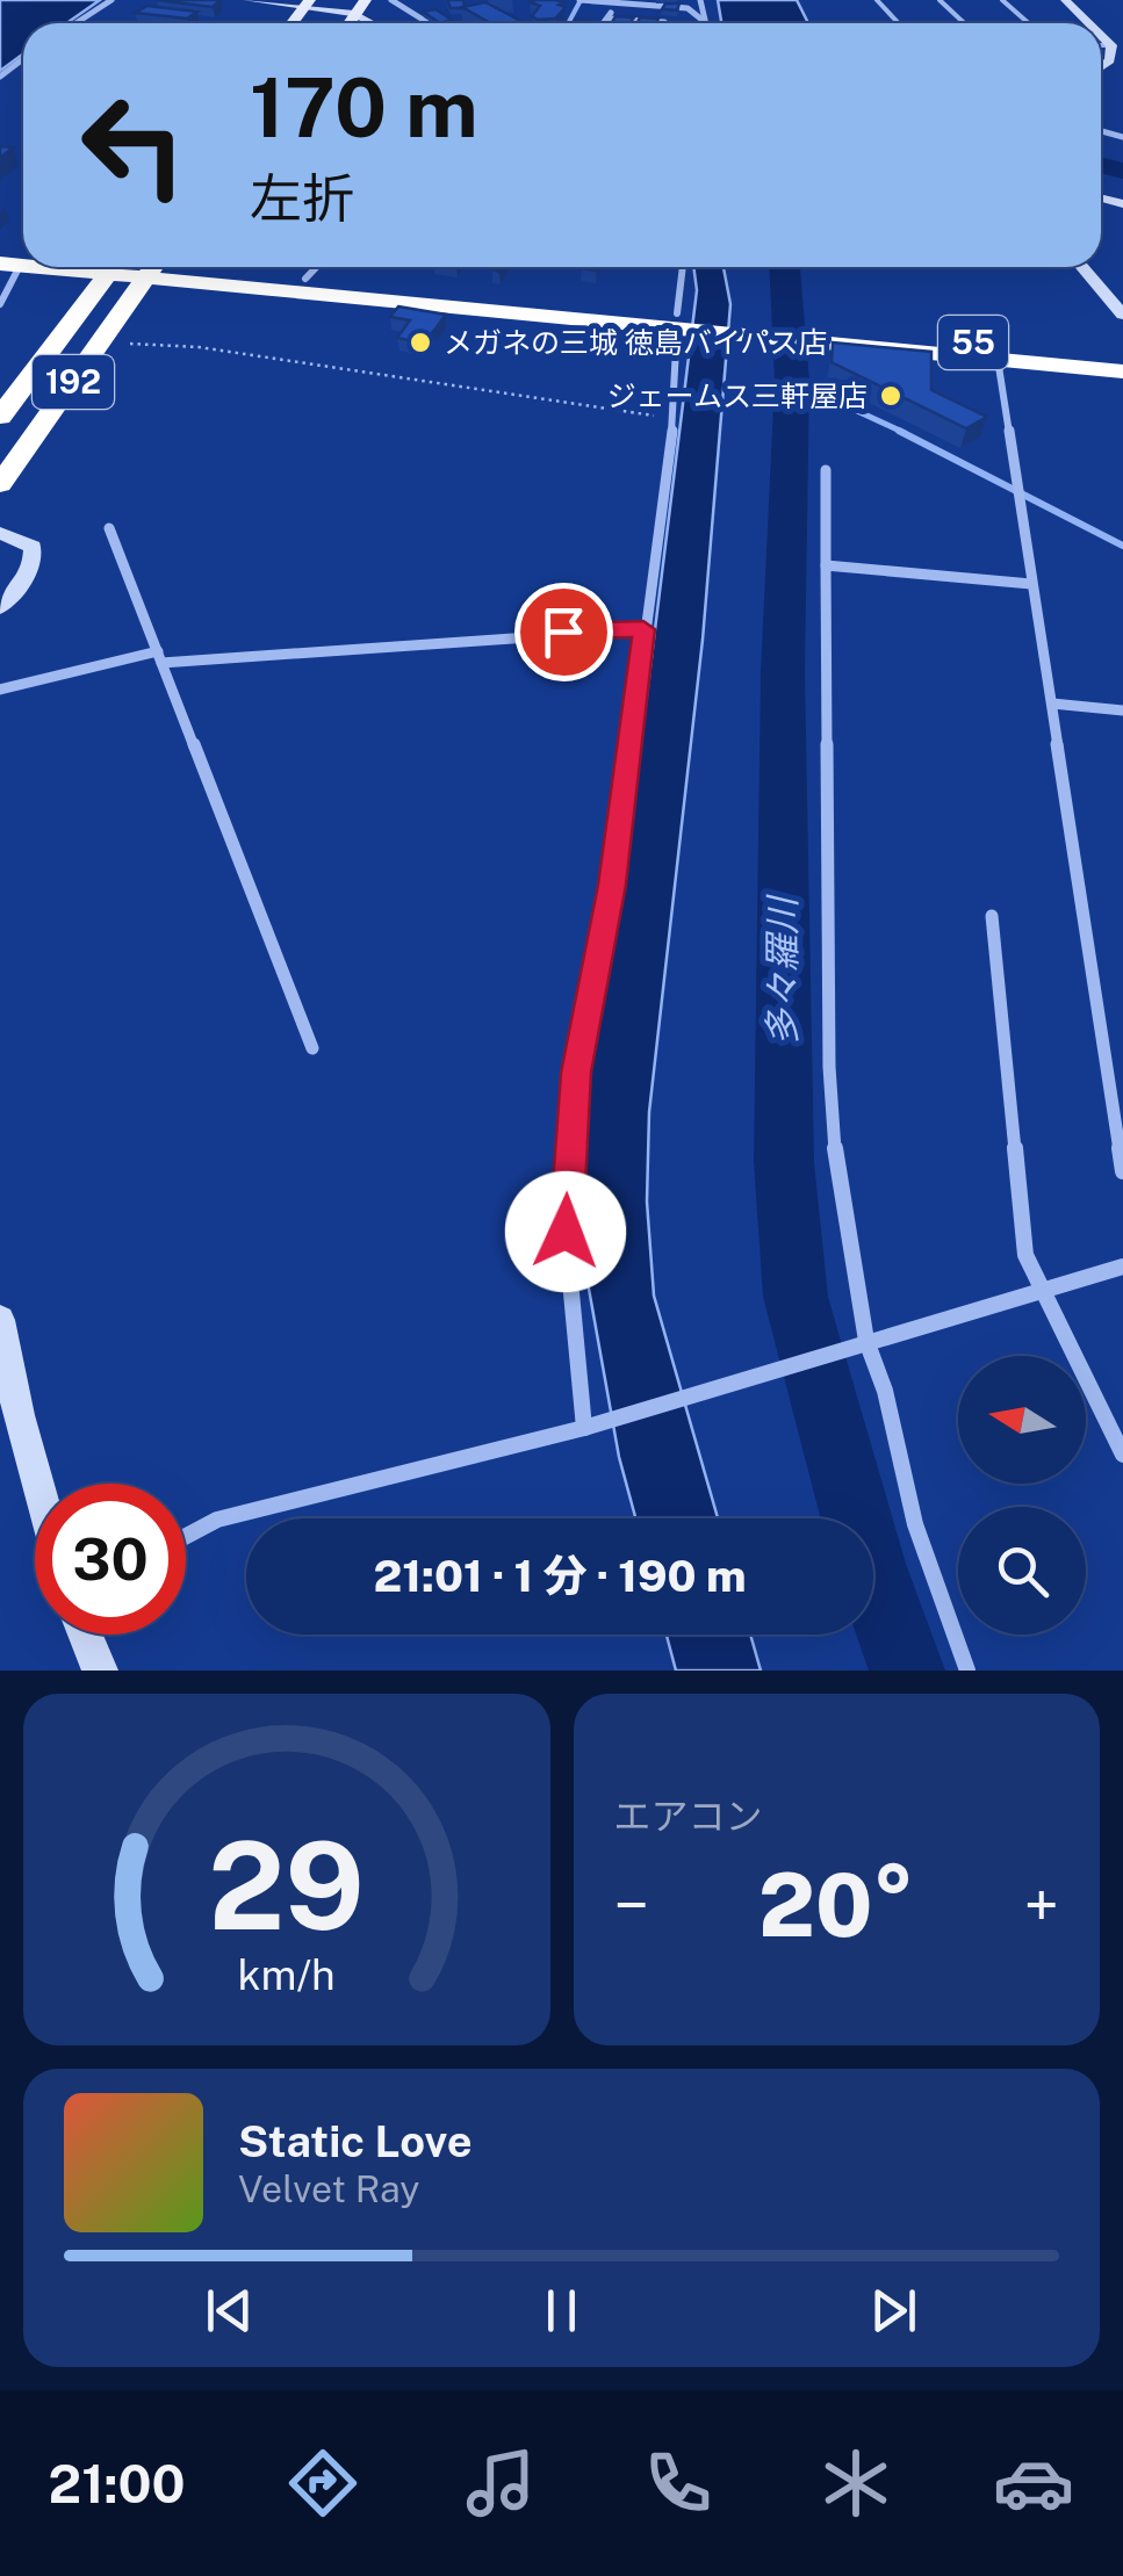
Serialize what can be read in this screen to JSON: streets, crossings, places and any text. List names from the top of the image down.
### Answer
{
  "streets": {
    "highway": ["55", "192"]
  },
  "water": ["多々羅川"],
  "places": ["メガネの三城 徳島バイパス店", "ジェームス三軒屋店"],
  "north": "left",
  "page": {
    "turn": ["170 m", "左折"],
    "limit": "30",
    "trip": "21:01 · 1 分 · 190 m",
    "tile": "エアコン",
    "heat": ["−", "20°", "+"],
    "song": ["Static Love", "Velvet Ray"],
    "tabs": "21:00",
    "gauge": ["29", "km/h"]
  }
}
